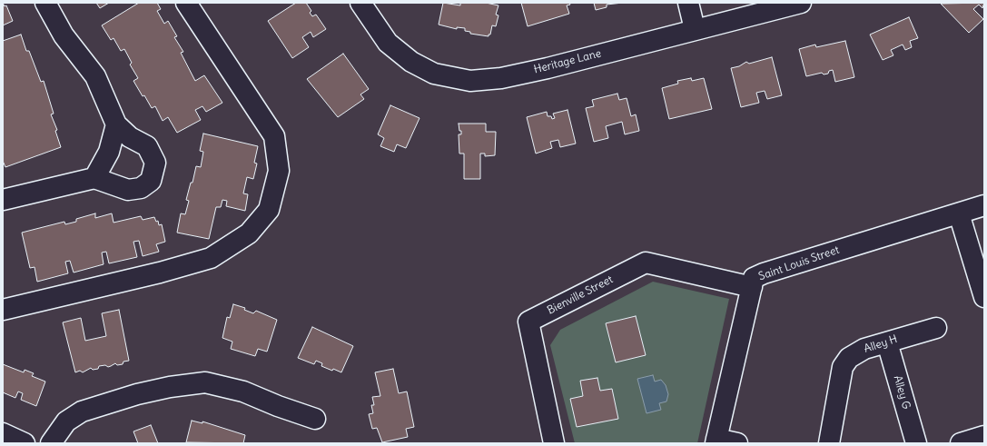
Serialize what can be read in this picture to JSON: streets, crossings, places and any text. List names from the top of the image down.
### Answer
{
  "streets": {
    "street": [
      "Heritage Lane",
      "Saint Louis Street",
      "Bienville Street",
      "Alley H",
      "Alley G"
    ]
  },
  "crossings": [
    ["Saint Louis Street", "Bienville Street"],
    ["Alley H", "Alley G"]
  ]
}
